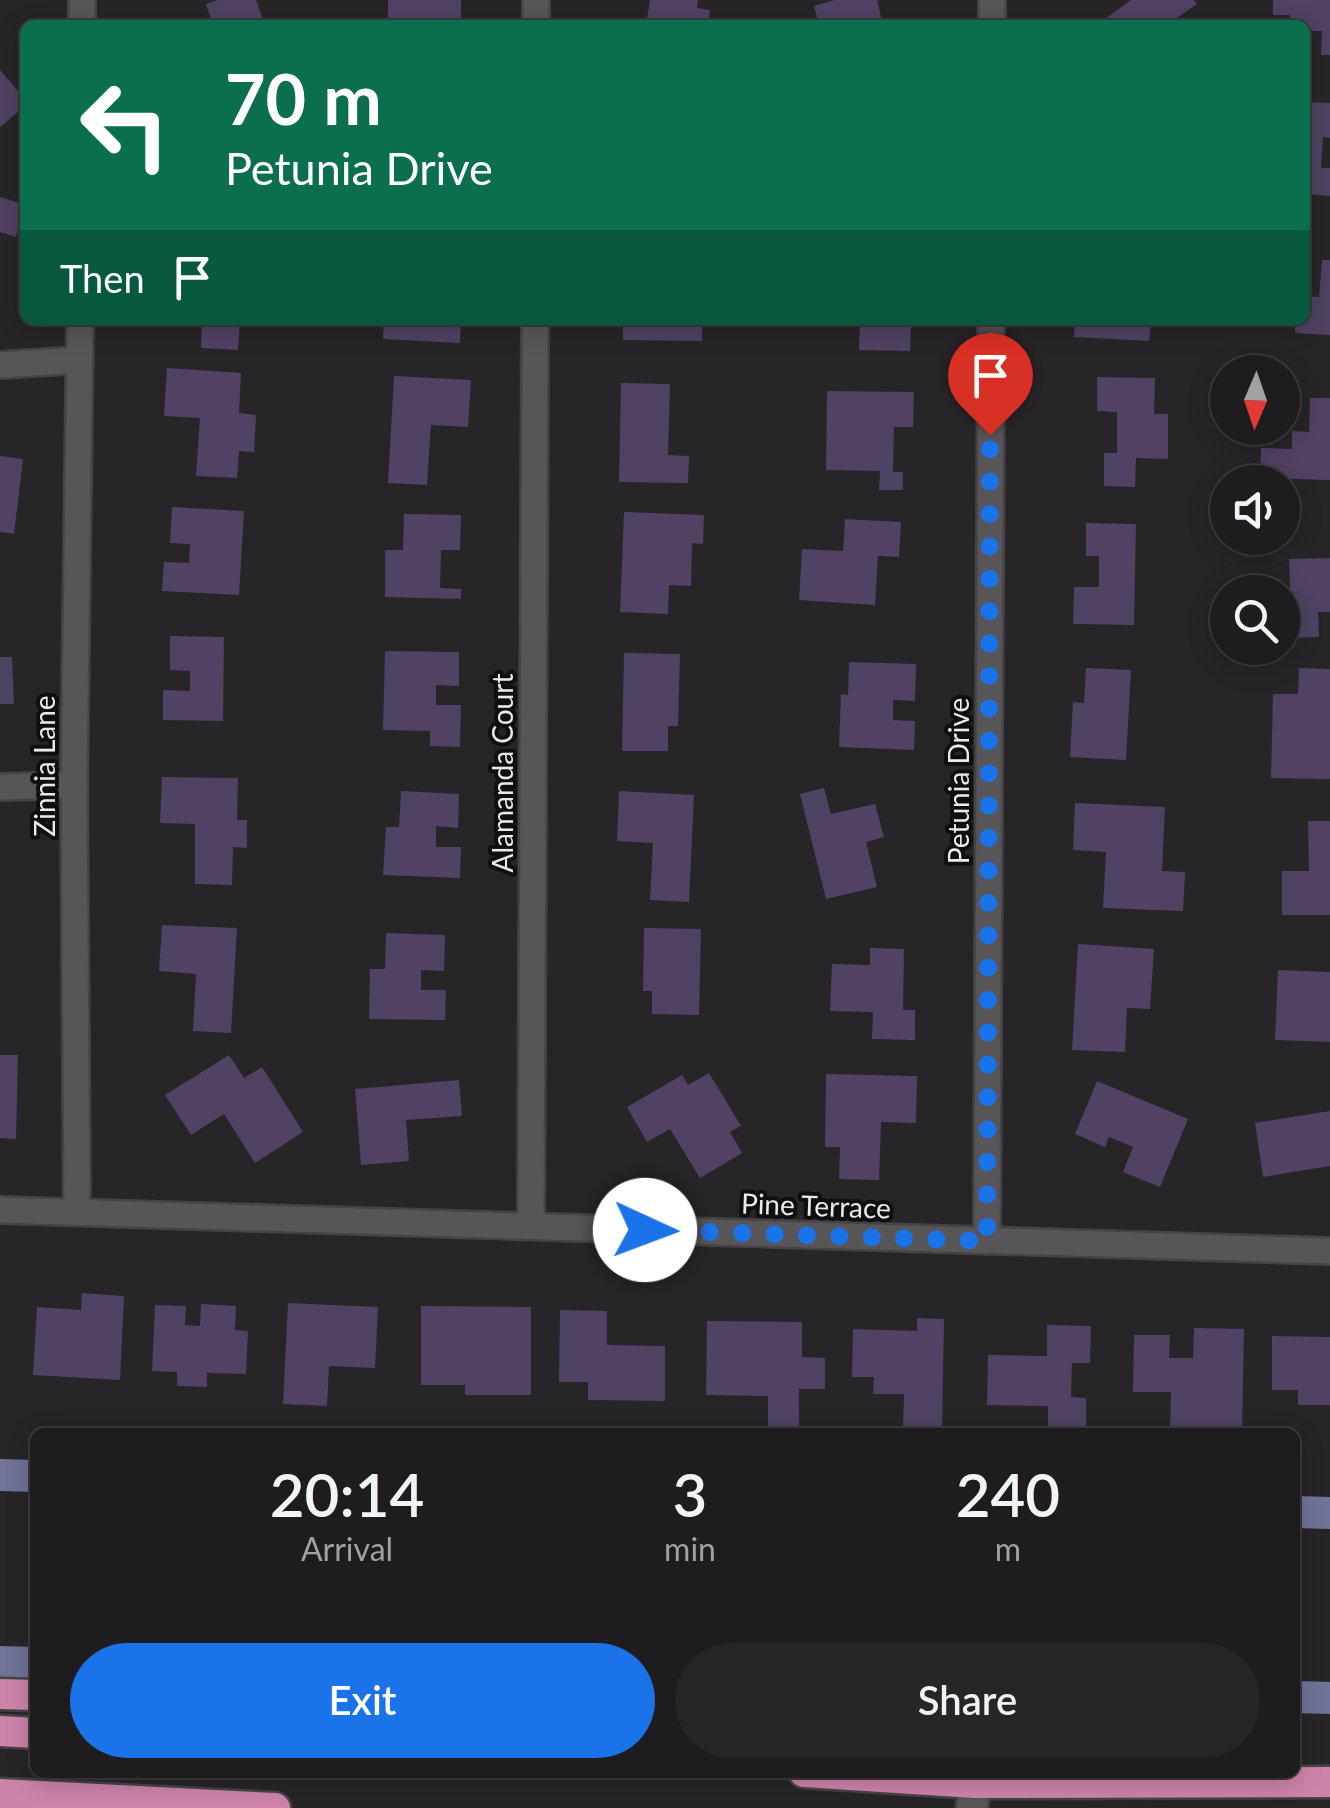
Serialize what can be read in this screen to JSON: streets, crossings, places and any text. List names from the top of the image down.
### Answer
{
  "streets": {
    "street": [
      "Zinnia Lane",
      "Alamanda Court",
      "Petunia Drive",
      "Pine Terrace"
    ]
  },
  "crossings": [
    ["Zinnia Lane", "Pine Terrace"],
    ["Alamanda Court", "Pine Terrace"],
    ["Petunia Drive", "Pine Terrace"]
  ],
  "north": "bottom",
  "page": {
    "turn": ["70 m", "Petunia Drive"],
    "then": "Then",
    "eta": [
      "20:14",
      "Arrival",
      "3",
      "min",
      "240",
      "m"
    ],
    "buttons": ["Exit", "Share"]
  }
}
